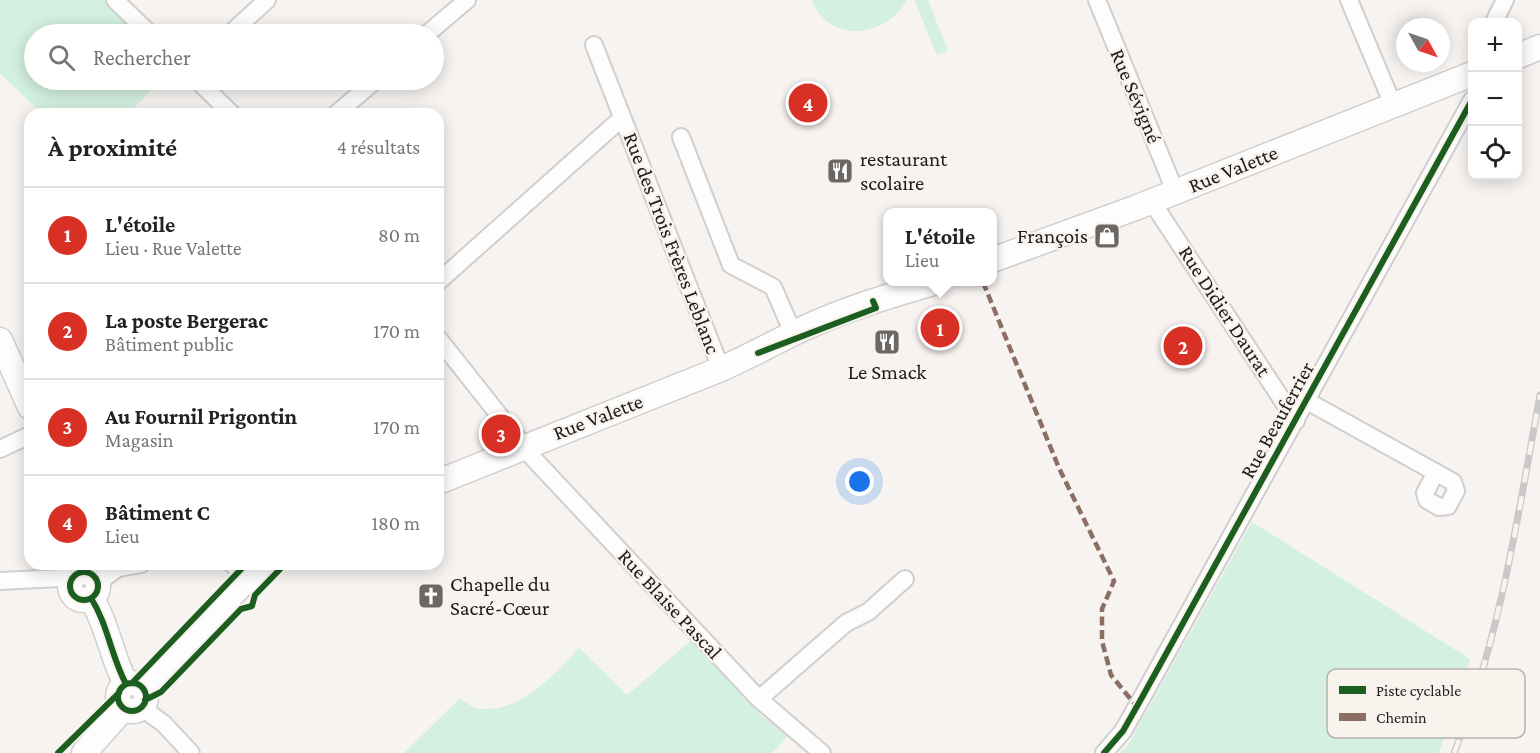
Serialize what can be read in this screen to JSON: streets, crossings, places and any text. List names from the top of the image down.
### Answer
{
  "streets": {
    "main road": ["Rue Valette"],
    "street": [
      "Rue Sévigné",
      "Rue des Trois Frères Leblanc",
      "Rue Didier Daurat",
      "Rue Beauferrier",
      "Rue Blaise Pascal"
    ]
  },
  "crossings": [
    ["Rue Sévigné", "Rue Valette"],
    ["Rue Valette", "Rue des Trois Frères Leblanc"],
    ["Rue Valette", "Rue Didier Daurat"],
    ["Rue Valette", "Rue Blaise Pascal"],
    ["Rue Didier Daurat", "Rue Beauferrier"]
  ],
  "places": {
    "restaurant": ["restaurant scolaire", "Le Smack"],
    "shop": ["François"],
    "church": ["Chapelle du Sacré-Cœur"]
  },
  "legend": ["Piste cyclable", "Chemin"],
  "north": "bottom right",
  "page": {
    "map_buttons": ["+", "−"],
    "search": "Rechercher",
    "pins": [
      "4",
      "1",
      "2",
      "3"
    ],
    "heading": ["À proximité", "4 résultats"],
    "list": [
      {
        "mark": "1",
        "name": "L'étoile",
        "note": "Lieu · Rue Valette",
        "value": "80 m"
      },
      {
        "mark": "2",
        "name": "La poste Bergerac",
        "note": "Bâtiment public",
        "value": "170 m"
      },
      {
        "mark": "3",
        "name": "Au Fournil Prigontin",
        "note": "Magasin",
        "value": "170 m"
      },
      {
        "mark": "4",
        "name": "Bâtiment C",
        "note": "Lieu",
        "value": "180 m"
      }
    ],
    "popup": ["L'étoile", "Lieu"]
  }
}
